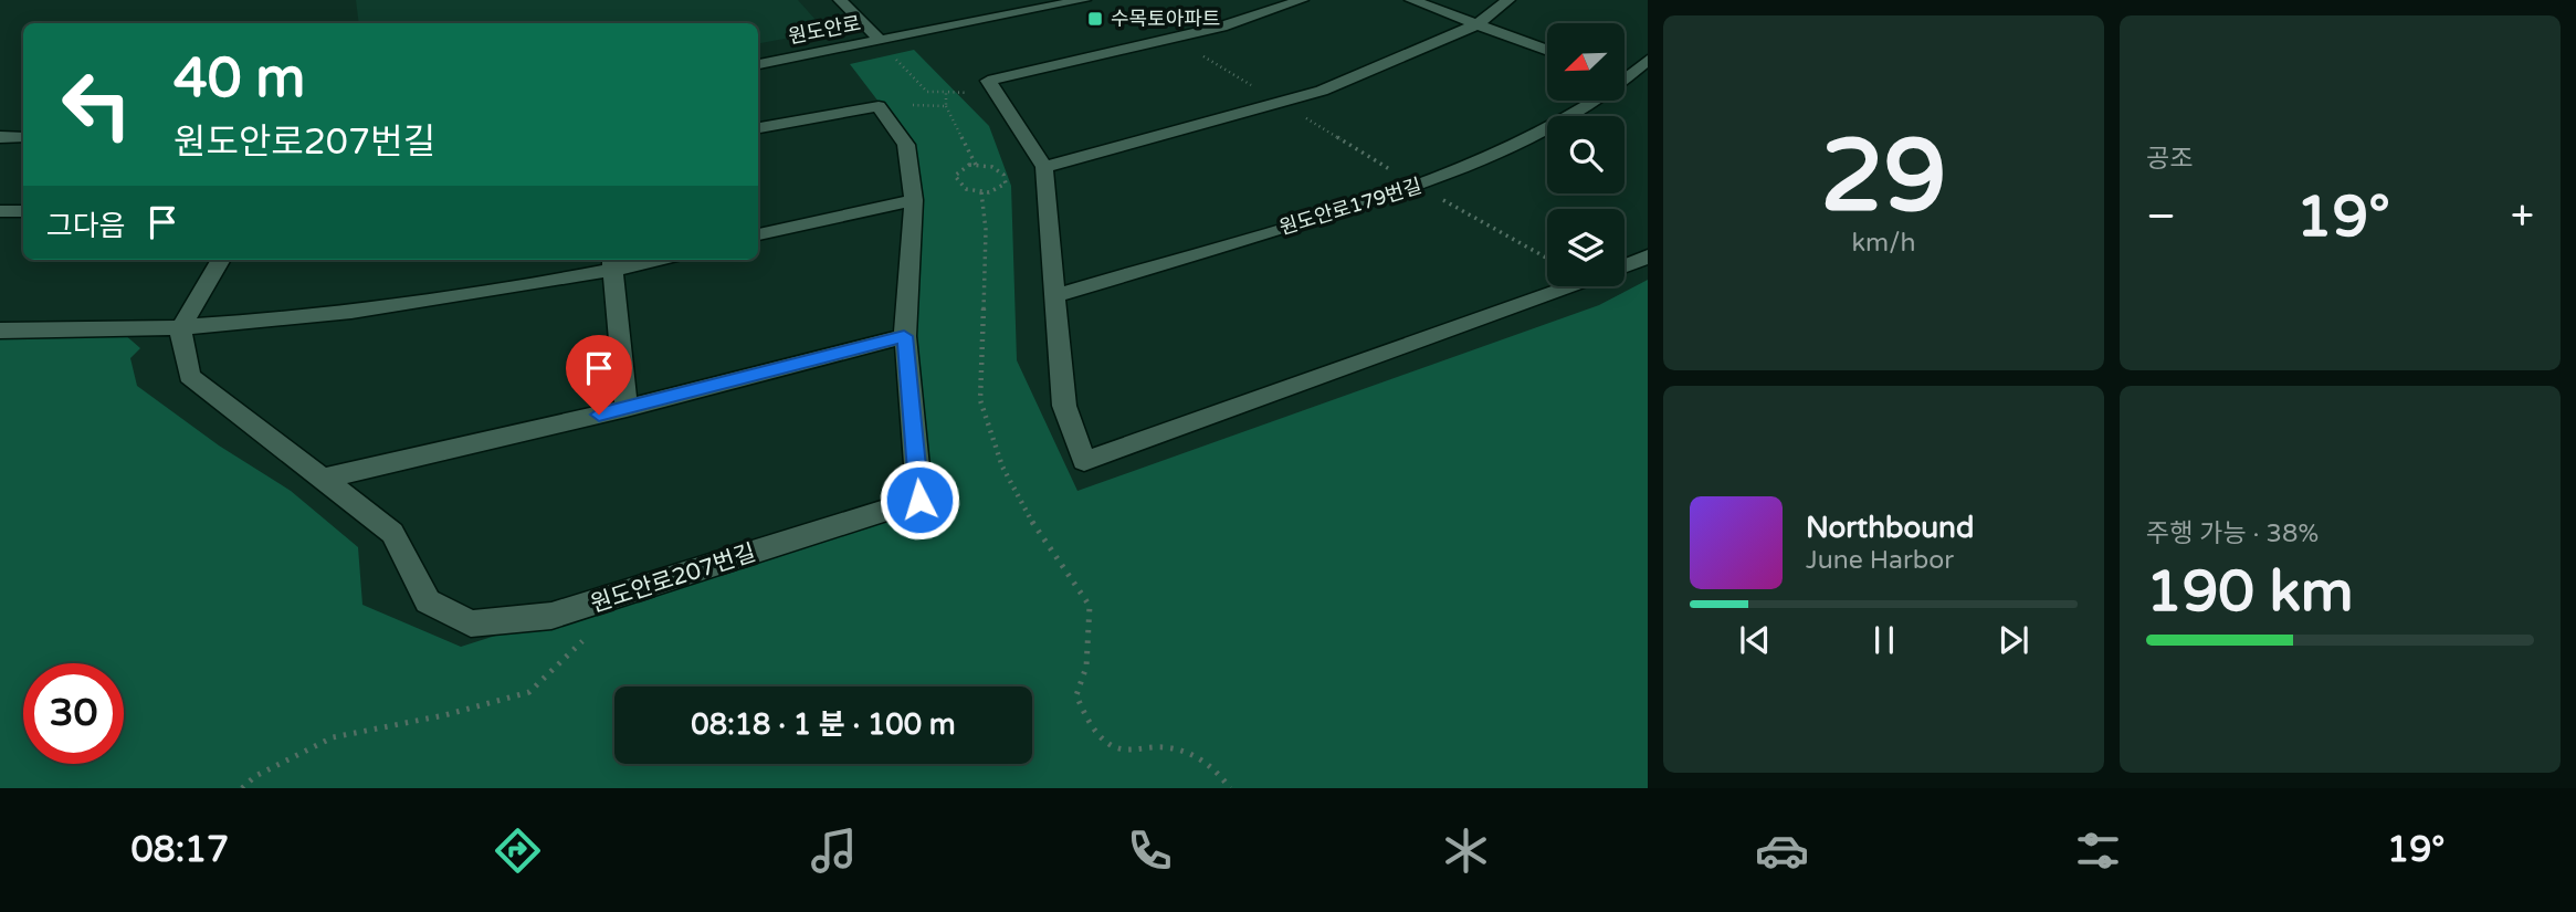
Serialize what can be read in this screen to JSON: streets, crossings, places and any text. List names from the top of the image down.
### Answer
{
  "streets": {
    "street": ["원도안로", "원도안로179번길", "원도안로207번길"]
  },
  "places": {
    "transit": ["수목토아파트"]
  },
  "north": "bottom left",
  "page": {
    "tile": [
      ["29", "km/h"],
      "공조",
      ["주행 가능 · 38%", "190 km"]
    ],
    "turn": ["40 m", "원도안로207번길"],
    "then": "그다음",
    "heat": ["−", "19°", "+"],
    "song": ["Northbound", "June Harbor"],
    "limit": "30",
    "trip": "08:18 · 1 분 · 100 m",
    "tabs": ["08:17", "19°"]
  }
}
